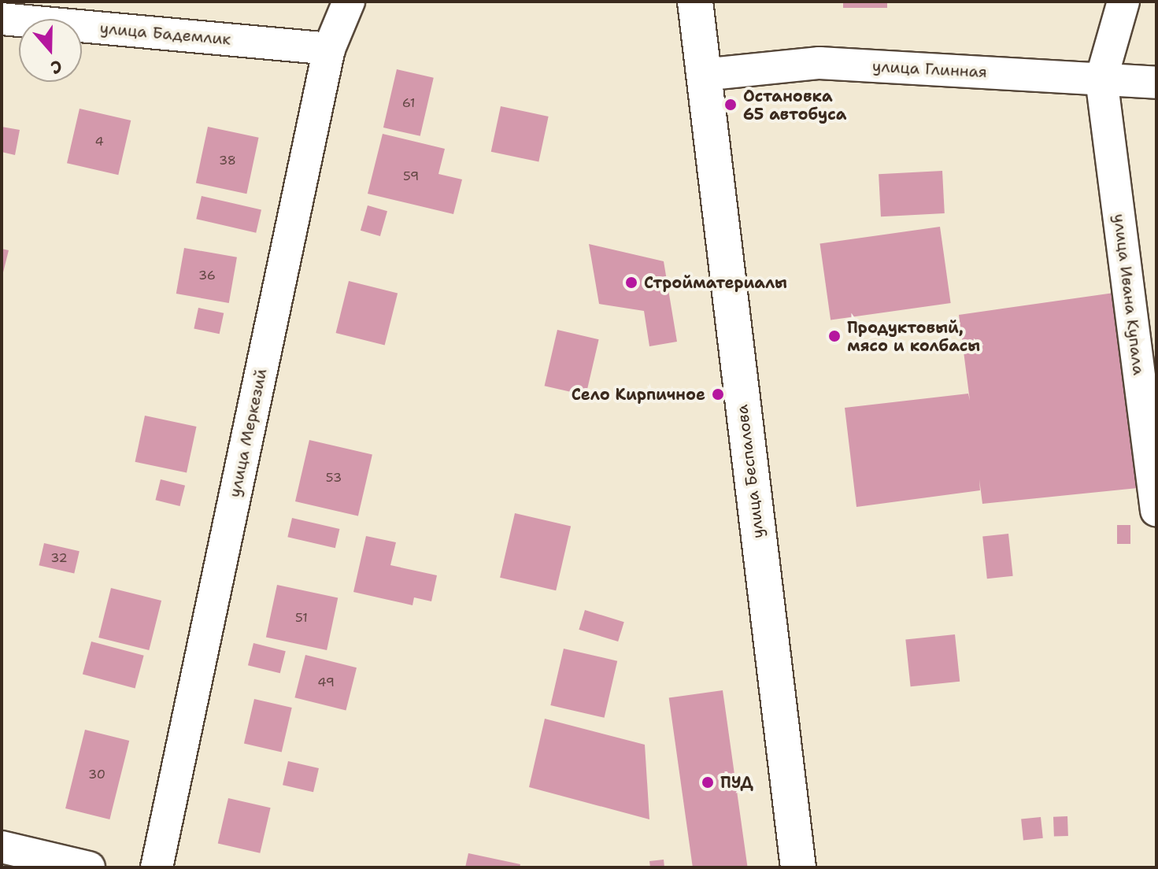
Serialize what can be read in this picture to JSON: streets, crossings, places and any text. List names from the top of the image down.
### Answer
{
  "streets": {
    "main road": ["улица Беспалова"],
    "street": [
      "улица Бадемлик",
      "улица Глинная",
      "улица Ивана Купала",
      "улица Меркезий"
    ]
  },
  "crossings": [
    ["улица Бадемлик", "улица Меркезий"],
    ["улица Глинная", "улица Ивана Купала"],
    ["улица Глинная", "улица Беспалова"]
  ],
  "places": [
    "Остановка 65 автобуса",
    "Стройматериалы",
    "Продуктовый, мясо и колбасы",
    "Село Кирпичное",
    "ПУД"
  ],
  "house_numbers": [
    "61",
    "4",
    "38",
    "59",
    "36",
    "53",
    "32",
    "51",
    "49",
    "30"
  ],
  "north": "bottom"
}
